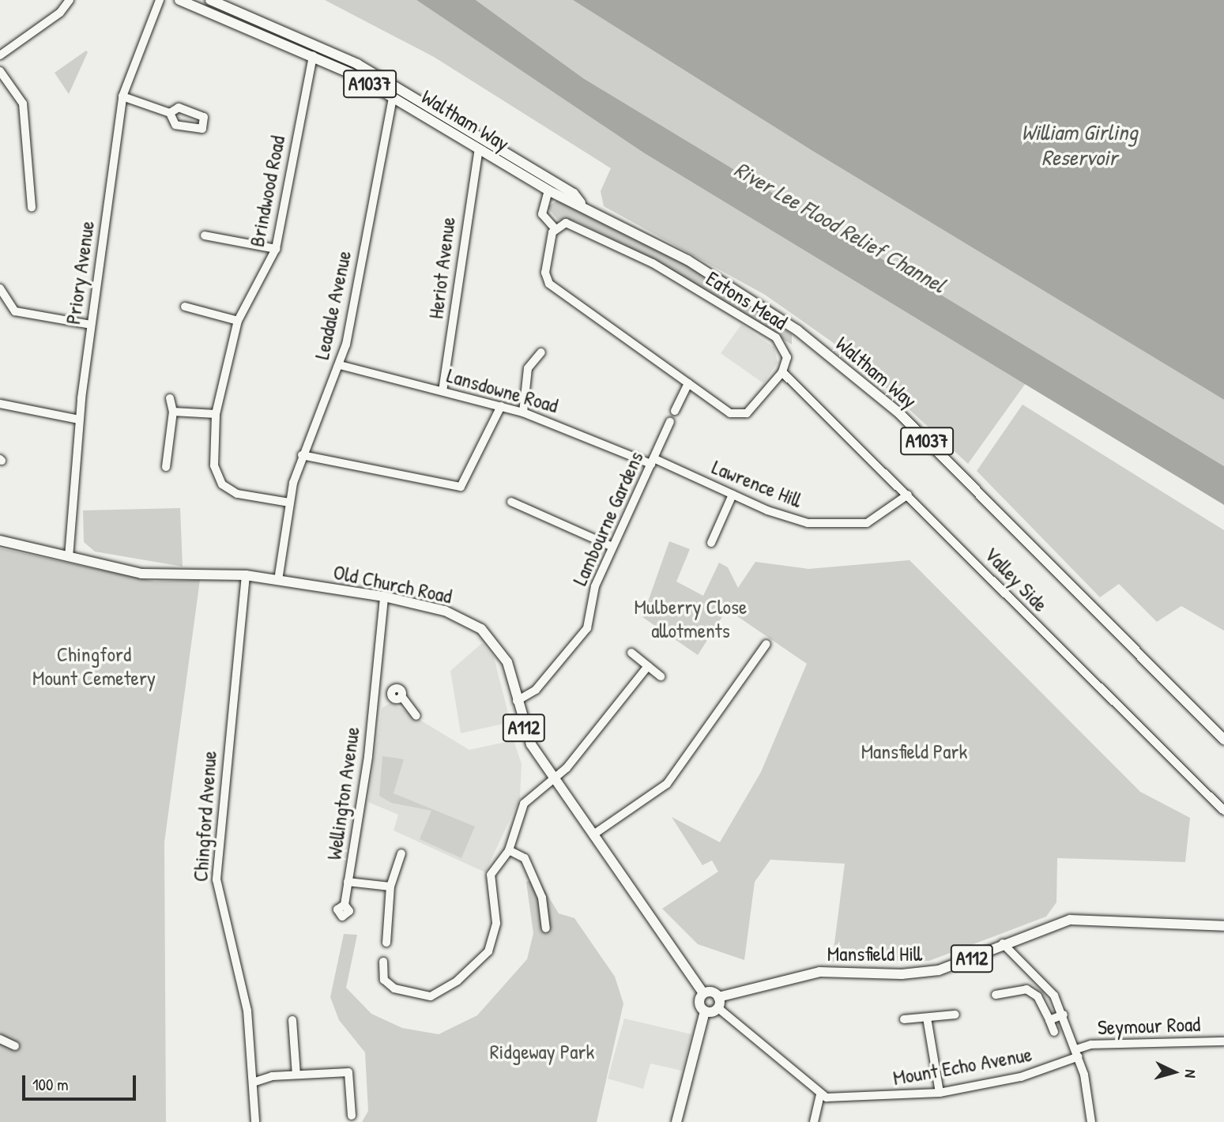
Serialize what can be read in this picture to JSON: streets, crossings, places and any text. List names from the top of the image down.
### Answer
{
  "streets": {
    "main road": [
      "A1037",
      "Waltham Way",
      "Old Church Road",
      "A112",
      "Mansfield Hill"
    ],
    "street": [
      "Brindwood Road",
      "Heriot Avenue",
      "Priory Avenue",
      "Eatons Mead",
      "Leadale Avenue",
      "Lansdowne Road",
      "Lawrence Hill",
      "Lambourne Gardens",
      "Valley Side",
      "Wellington Avenue",
      "Chingford Avenue",
      "Seymour Road",
      "Mount Echo Avenue"
    ]
  },
  "crossings": [
    ["Waltham Way", "Brindwood Road"],
    ["Waltham Way", "Heriot Avenue"],
    ["Waltham Way", "Leadale Avenue"],
    ["Brindwood Road", "Leadale Avenue"],
    ["Heriot Avenue", "Lansdowne Road"],
    ["Priory Avenue", "Old Church Road"],
    ["Eatons Mead", "Valley Side"],
    ["Leadale Avenue", "Lansdowne Road"],
    ["Leadale Avenue", "Old Church Road"],
    ["Lansdowne Road", "Lawrence Hill"],
    ["Lansdowne Road", "Lambourne Gardens"],
    ["Lawrence Hill", "Lambourne Gardens"],
    ["Lawrence Hill", "Valley Side"],
    ["Lambourne Gardens", "Old Church Road"],
    ["Old Church Road", "A112"],
    ["Old Church Road", "Wellington Avenue"],
    ["Old Church Road", "Chingford Avenue"],
    ["A112", "Mansfield Hill"],
    ["Seymour Road", "Mount Echo Avenue"]
  ],
  "water": ["William Girling Reservoir", "River Lee Flood Relief Channel"],
  "parks": [
    "Mulberry Close allotments",
    "Chingford Mount Cemetery",
    "Mansfield Park",
    "Ridgeway Park"
  ],
  "scale_bar": "100 m",
  "north": "right"
}
